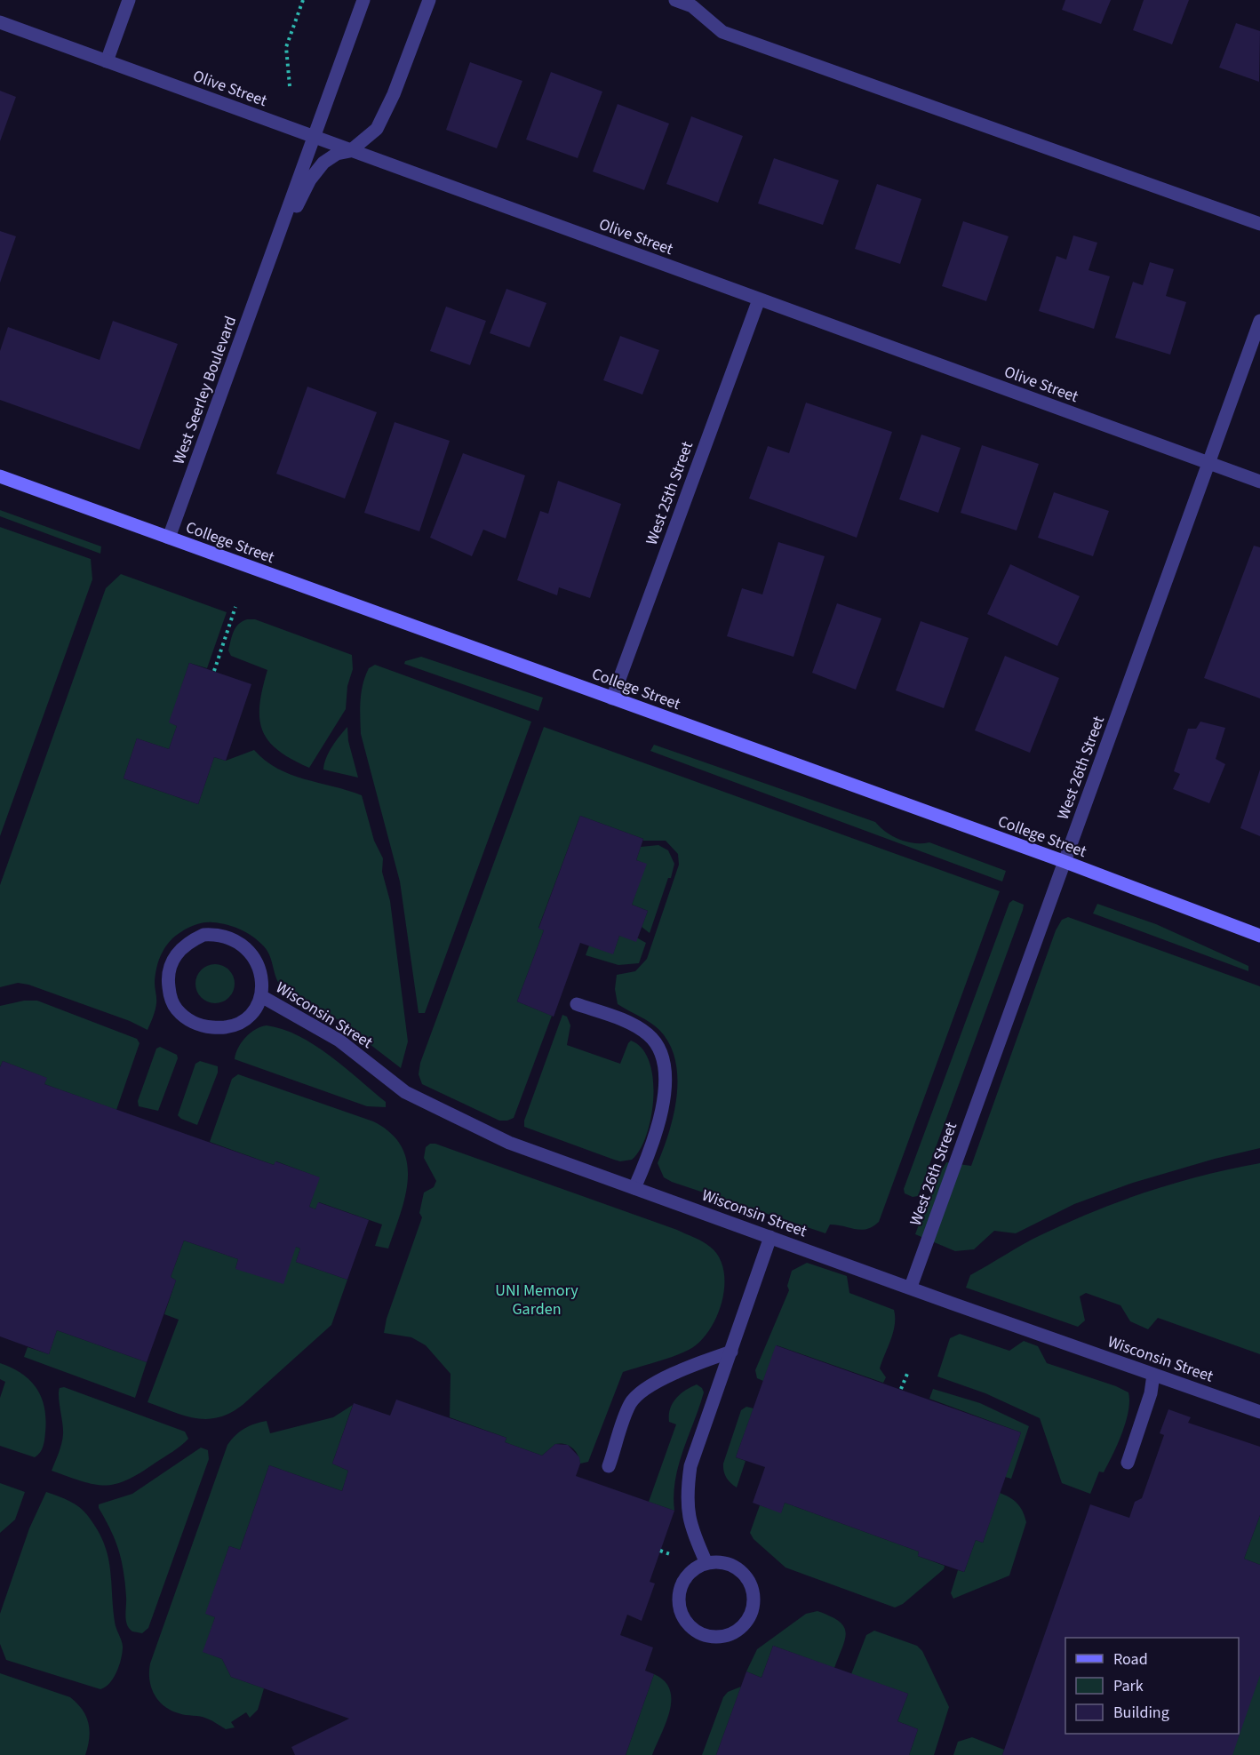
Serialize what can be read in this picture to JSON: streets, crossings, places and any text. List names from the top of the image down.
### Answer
{
  "streets": {
    "street": [
      "Olive Street",
      "West Seerley Boulevard",
      "West 25th Street",
      "College Street",
      "West 26th Street",
      "Wisconsin Street"
    ]
  },
  "crossings": [
    ["Olive Street", "West Seerley Boulevard"],
    ["Olive Street", "West 25th Street"],
    ["Olive Street", "West 26th Street"],
    ["West Seerley Boulevard", "College Street"],
    ["West 25th Street", "College Street"],
    ["College Street", "West 26th Street"],
    ["West 26th Street", "Wisconsin Street"]
  ],
  "parks": ["UNI Memory Garden"],
  "legend": ["Road", "Park", "Building"]
}
